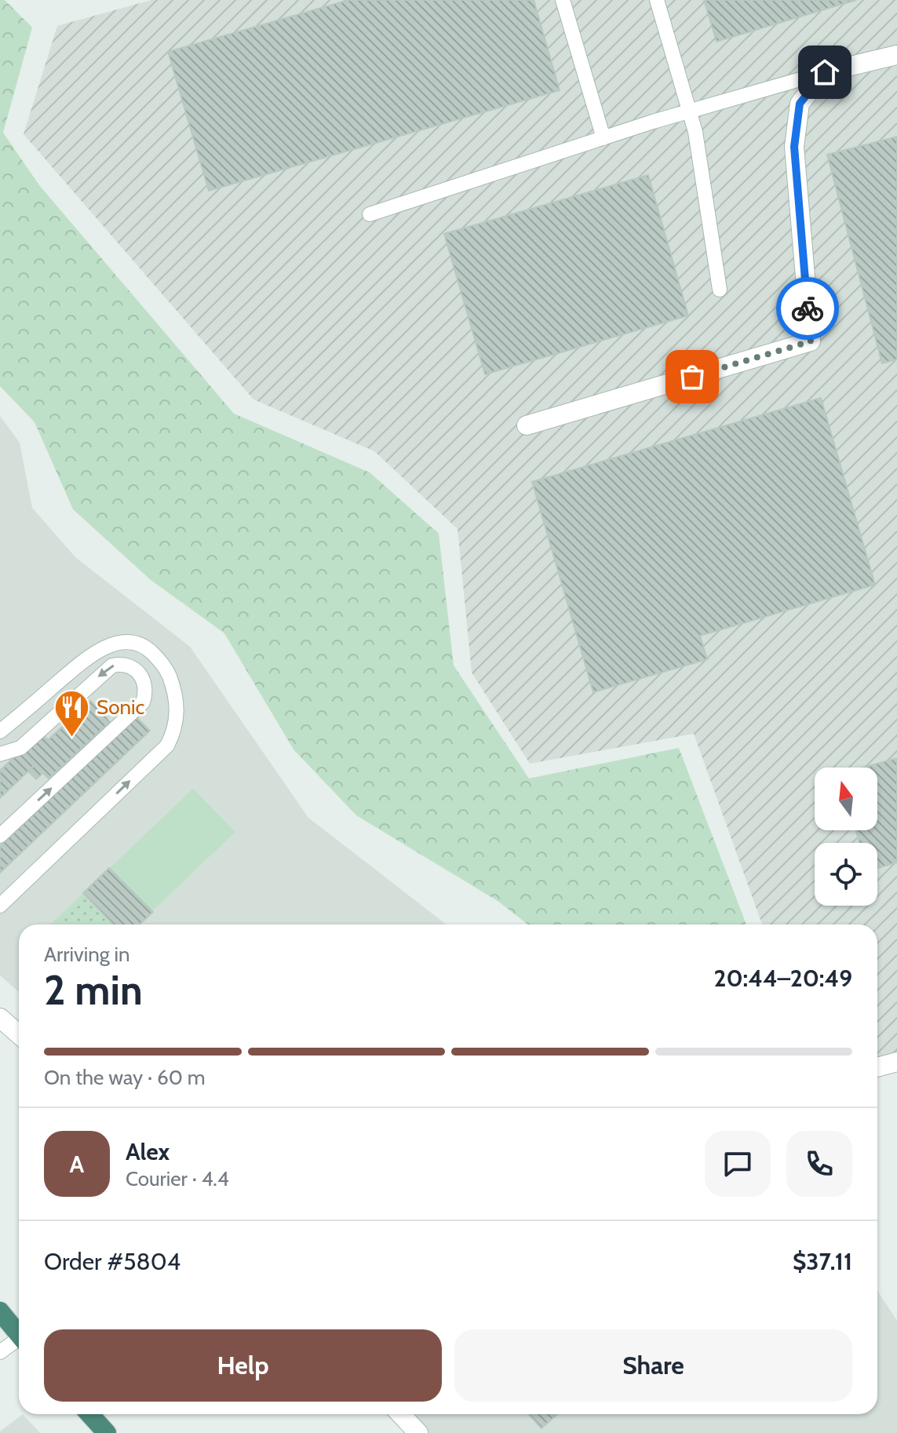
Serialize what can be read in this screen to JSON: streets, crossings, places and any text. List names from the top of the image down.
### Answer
{
  "places": {
    "restaurant": ["Sonic"]
  },
  "north": "top",
  "page": {
    "heading": ["2 min", "Arriving in", "20:44–20:49"],
    "panel": [
      "Alex",
      "Courier · 4.4",
      "Order #5804",
      "$37.11"
    ],
    "bar": "On the way · 60 m",
    "round": "A",
    "buttons": ["Help", "Share"]
  }
}
